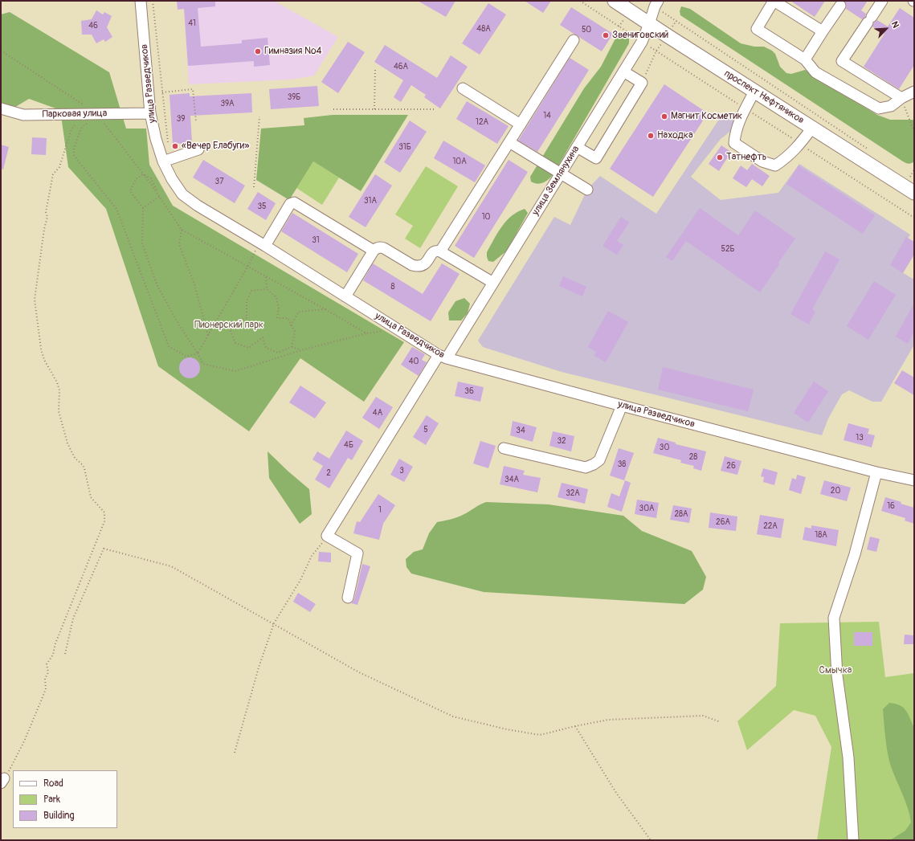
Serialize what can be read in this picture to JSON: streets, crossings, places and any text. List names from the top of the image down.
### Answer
{
  "streets": {
    "main road": ["проспект Нефтяников"],
    "street": ["улица Разведчиков", "Парковая улица", "улица Землянухина"]
  },
  "crossings": [
    ["улица Разведчиков", "Парковая улица"],
    ["улица Разведчиков", "улица Землянухина"],
    ["проспект Нефтяников", "улица Землянухина"]
  ],
  "parks": ["Пионерский парк", "Смычка"],
  "places": [
    "Звениговский",
    "Гимназия №4",
    "Магнит Косметик",
    "Находка",
    "«Вечер Елабуги»",
    "Татнефть"
  ],
  "house_numbers": [
    "41",
    "46",
    "48А",
    "50",
    "46А",
    "39Б",
    "39А",
    "14",
    "39",
    "12А",
    "31Б",
    "10А",
    "37",
    "31А",
    "35",
    "10",
    "31",
    "52Б",
    "8",
    "40",
    "36",
    "4А",
    "5",
    "34",
    "13",
    "32",
    "4Б",
    "30",
    "28",
    "38",
    "26",
    "3",
    "2",
    "34А",
    "20",
    "32А",
    "16",
    "30А",
    "1",
    "28А",
    "26А",
    "22А",
    "18А"
  ],
  "legend": ["Road", "Park", "Building"],
  "north": "top right"
}
